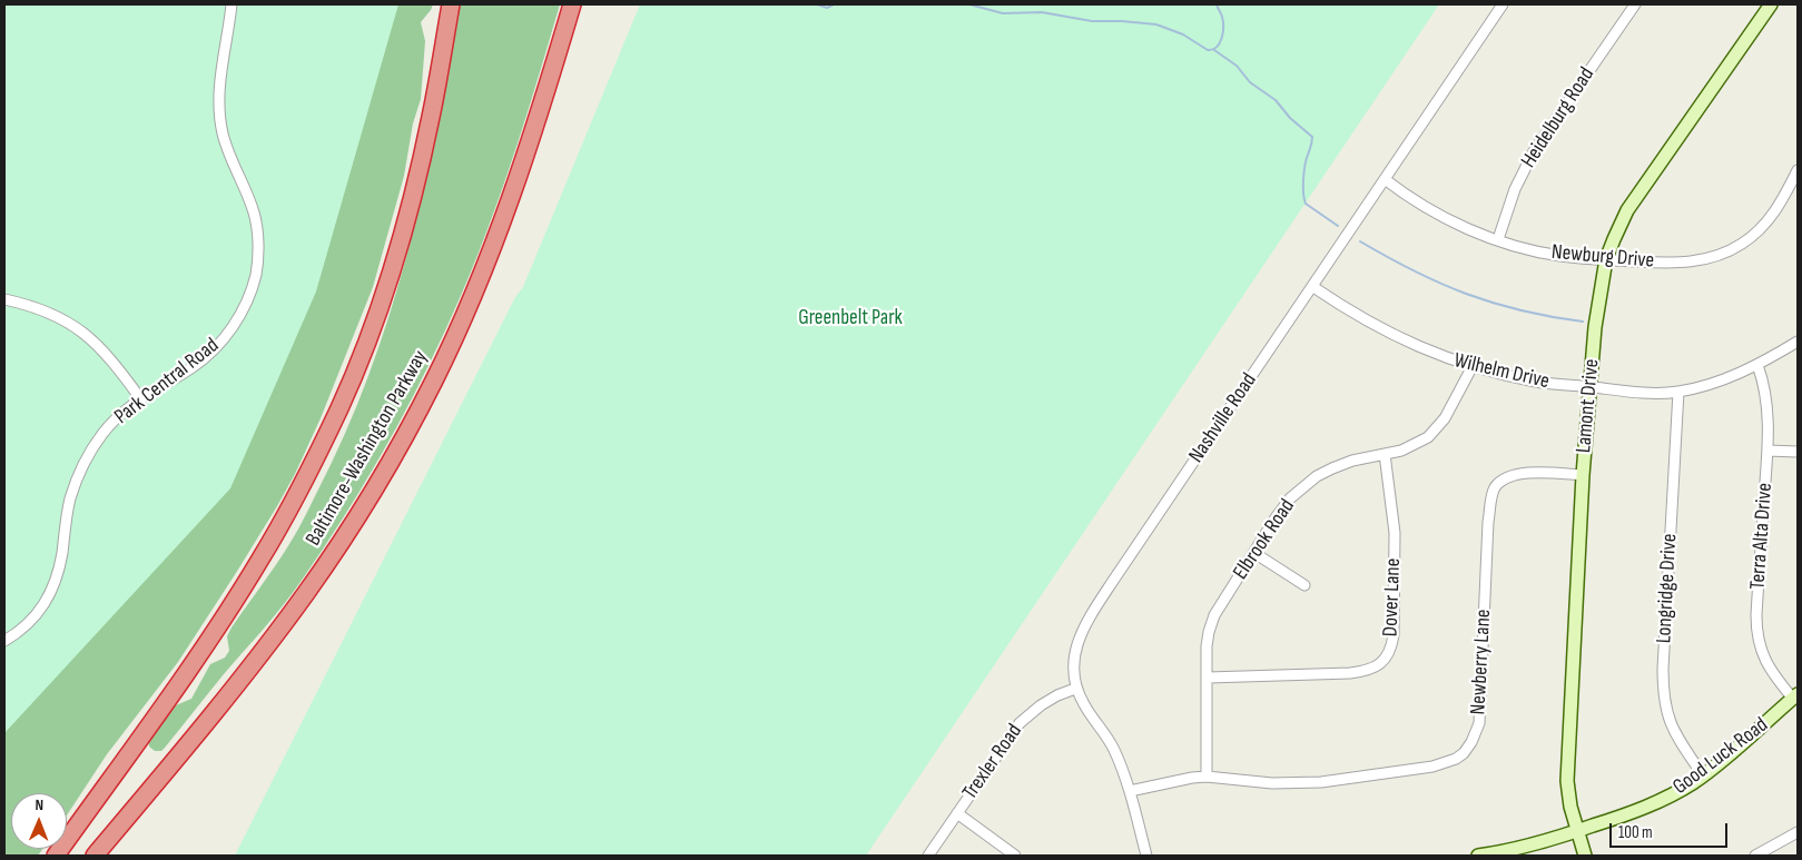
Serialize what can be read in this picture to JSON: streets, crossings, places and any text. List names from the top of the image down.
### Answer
{
  "streets": {
    "highway": ["Baltimore-Washington Parkway"],
    "street": [
      "Heidelburg Road",
      "Newburg Drive",
      "Wilhelm Drive",
      "Park Central Road",
      "Lamont Drive",
      "Nashville Road",
      "Terra Alta Drive",
      "Elbrook Road",
      "Longridge Drive",
      "Dover Lane",
      "Newberry Lane",
      "Good Luck Road",
      "Trexler Road"
    ]
  },
  "crossings": [
    ["Heidelburg Road", "Newburg Drive"],
    ["Newburg Drive", "Lamont Drive"],
    ["Newburg Drive", "Nashville Road"],
    ["Wilhelm Drive", "Lamont Drive"],
    ["Wilhelm Drive", "Nashville Road"],
    ["Wilhelm Drive", "Terra Alta Drive"],
    ["Wilhelm Drive", "Elbrook Road"],
    ["Wilhelm Drive", "Longridge Drive"],
    ["Lamont Drive", "Newberry Lane"],
    ["Lamont Drive", "Good Luck Road"],
    ["Nashville Road", "Newberry Lane"],
    ["Nashville Road", "Trexler Road"],
    ["Terra Alta Drive", "Good Luck Road"],
    ["Elbrook Road", "Dover Lane"],
    ["Elbrook Road", "Newberry Lane"],
    ["Longridge Drive", "Good Luck Road"]
  ],
  "parks": ["Greenbelt Park"],
  "scale_bar": "100 m",
  "north": "top"
}
